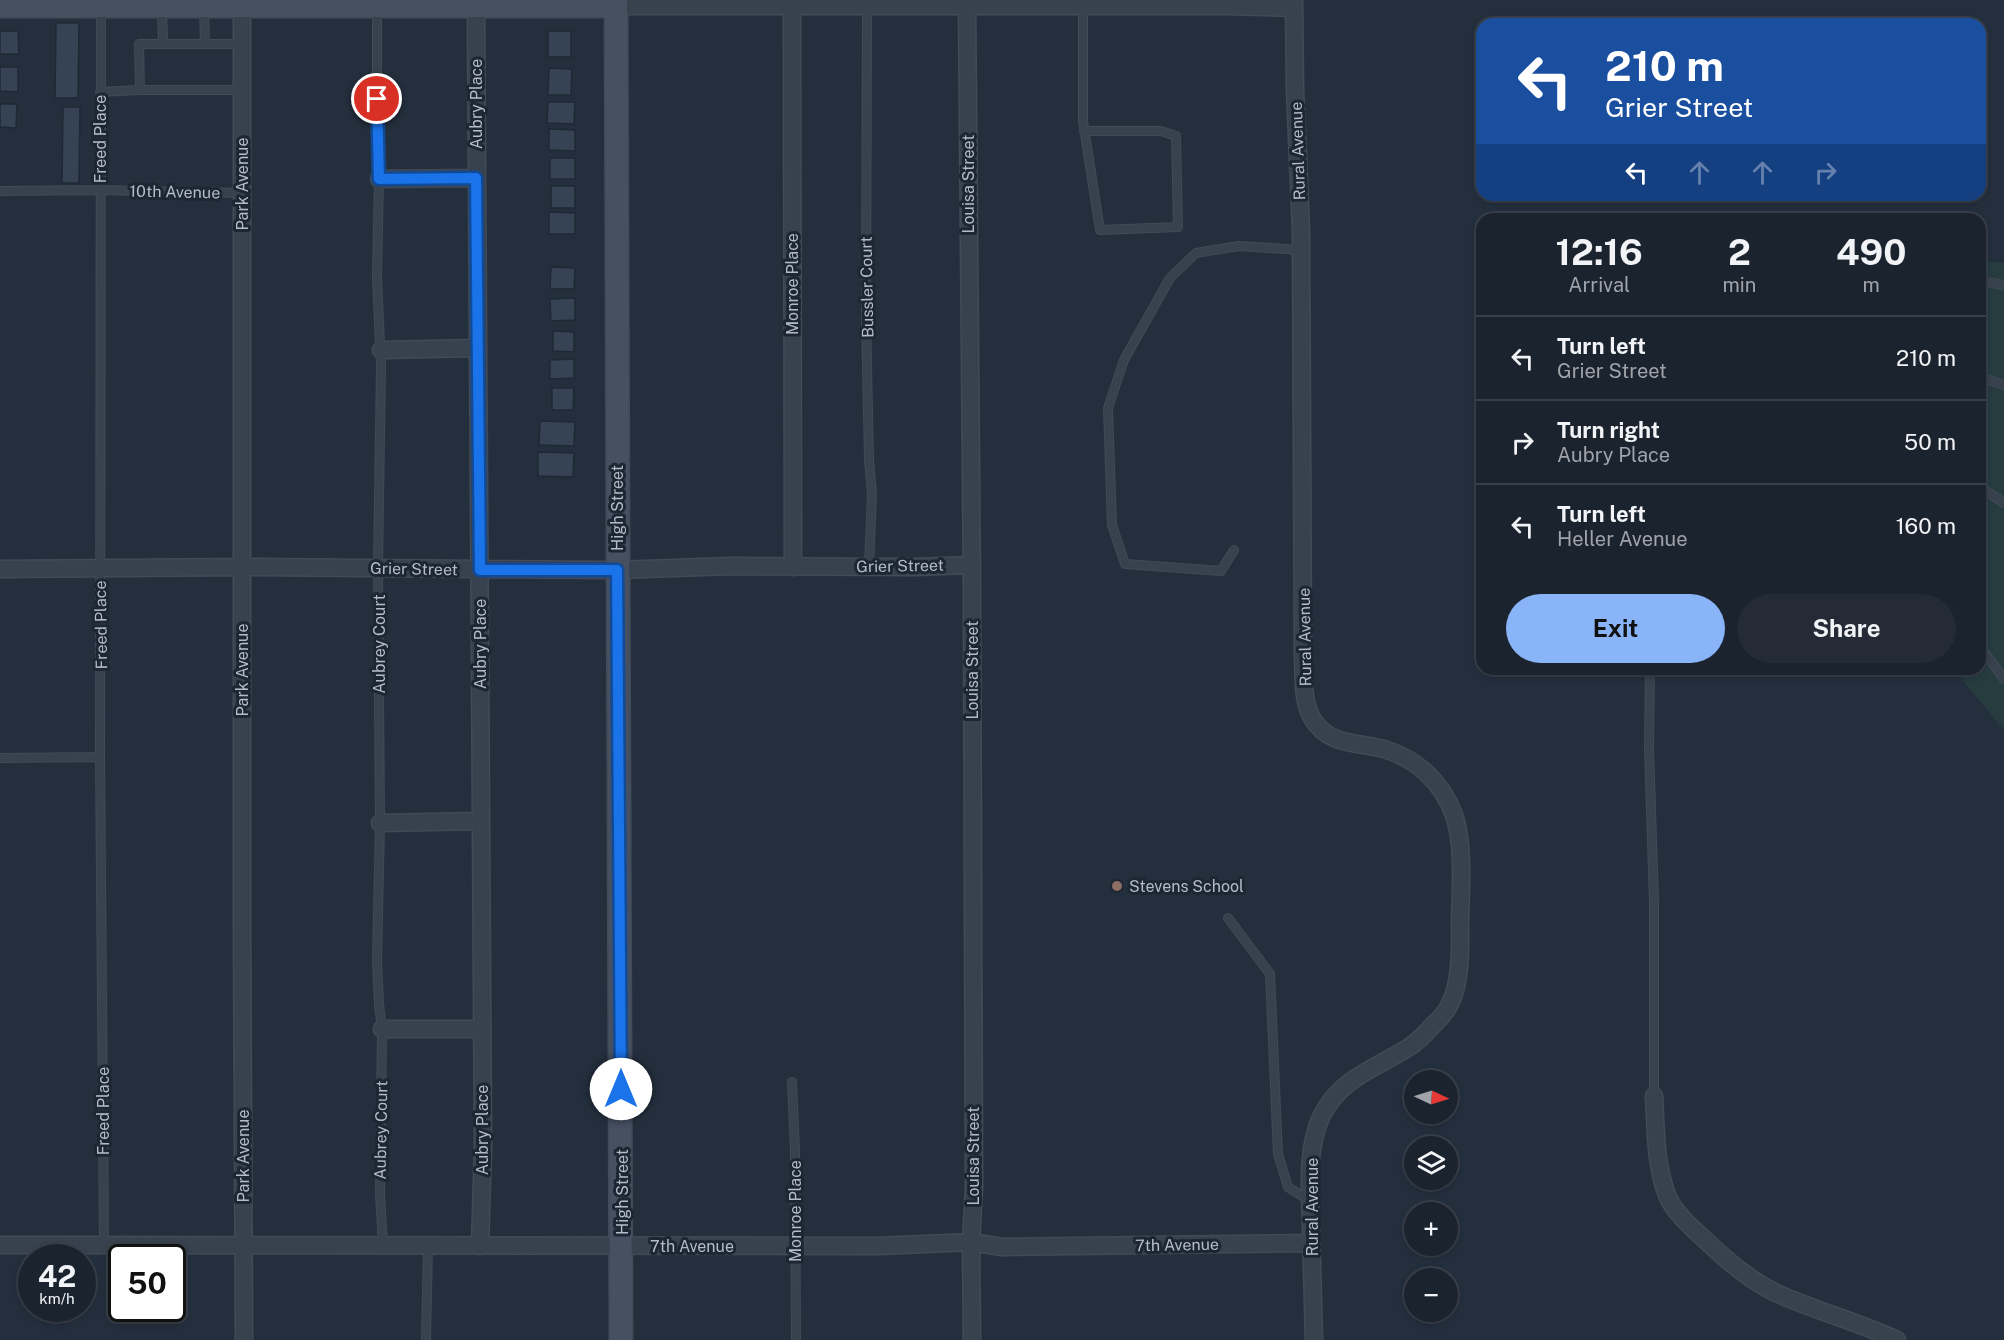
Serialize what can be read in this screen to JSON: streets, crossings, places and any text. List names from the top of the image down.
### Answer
{
  "streets": {
    "main road": ["High Street"],
    "street": [
      "Aubry Place",
      "Rural Avenue",
      "Park Avenue",
      "Louisa Street",
      "Monroe Place",
      "Grier Street",
      "7th Avenue"
    ],
    "lane": [
      "Freed Place",
      "10th Avenue",
      "Bussler Court",
      "Aubrey Court"
    ]
  },
  "crossings": [
    ["Aubry Place", "Grier Street"],
    ["Aubry Place", "7th Avenue"],
    ["Freed Place", "10th Avenue"],
    ["Freed Place", "Grier Street"],
    ["Freed Place", "7th Avenue"],
    ["Rural Avenue", "7th Avenue"],
    ["Park Avenue", "10th Avenue"],
    ["Park Avenue", "Grier Street"],
    ["Park Avenue", "7th Avenue"],
    ["Louisa Street", "Grier Street"],
    ["Louisa Street", "7th Avenue"],
    ["Monroe Place", "Grier Street"],
    ["Monroe Place", "7th Avenue"],
    ["Bussler Court", "Grier Street"],
    ["High Street", "Grier Street"],
    ["High Street", "7th Avenue"],
    ["Grier Street", "Aubrey Court"],
    ["Aubrey Court", "7th Avenue"]
  ],
  "places": ["Stevens School"],
  "north": "right",
  "page": {
    "turn": ["210 m", "Grier Street"],
    "eta": [
      "12:16",
      "Arrival",
      "2",
      "min",
      "490",
      "m"
    ],
    "list": [
      {
        "name": "Turn left",
        "note": "Grier Street",
        "value": "210 m"
      },
      {
        "name": "Turn right",
        "note": "Aubry Place",
        "value": "50 m"
      },
      {
        "name": "Turn left",
        "note": "Heller Avenue",
        "value": "160 m"
      }
    ],
    "buttons": ["Exit", "Share"],
    "map_buttons": ["+", "−"],
    "speed": "42 km/h",
    "limit": "50"
  }
}
